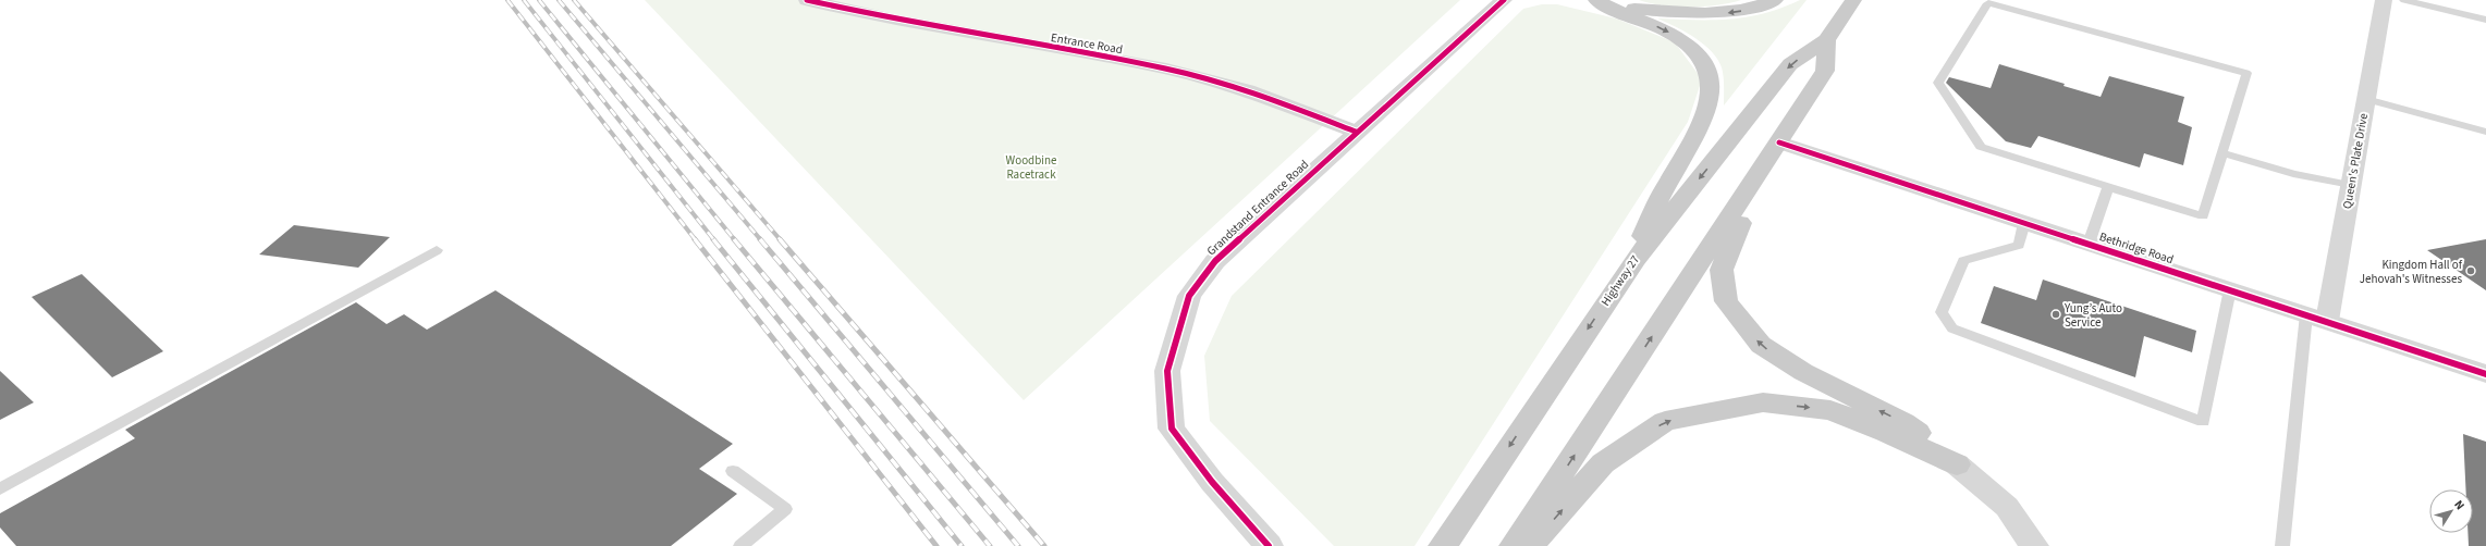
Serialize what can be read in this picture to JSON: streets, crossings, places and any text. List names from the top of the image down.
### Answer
{
  "streets": {
    "main road": ["Highway 27"],
    "street": [
      "Entrance Road",
      "Queen's Plate Drive",
      "Grandstand Entrance Road",
      "Bethridge Road"
    ]
  },
  "crossings": [
    ["Entrance Road", "Grandstand Entrance Road"],
    ["Queen's Plate Drive", "Bethridge Road"]
  ],
  "parks": ["Woodbine Racetrack"],
  "places": ["Kingdom Hall of Jehovah's Witnesses", "Yung’s Auto Service"],
  "north": "top right"
}
